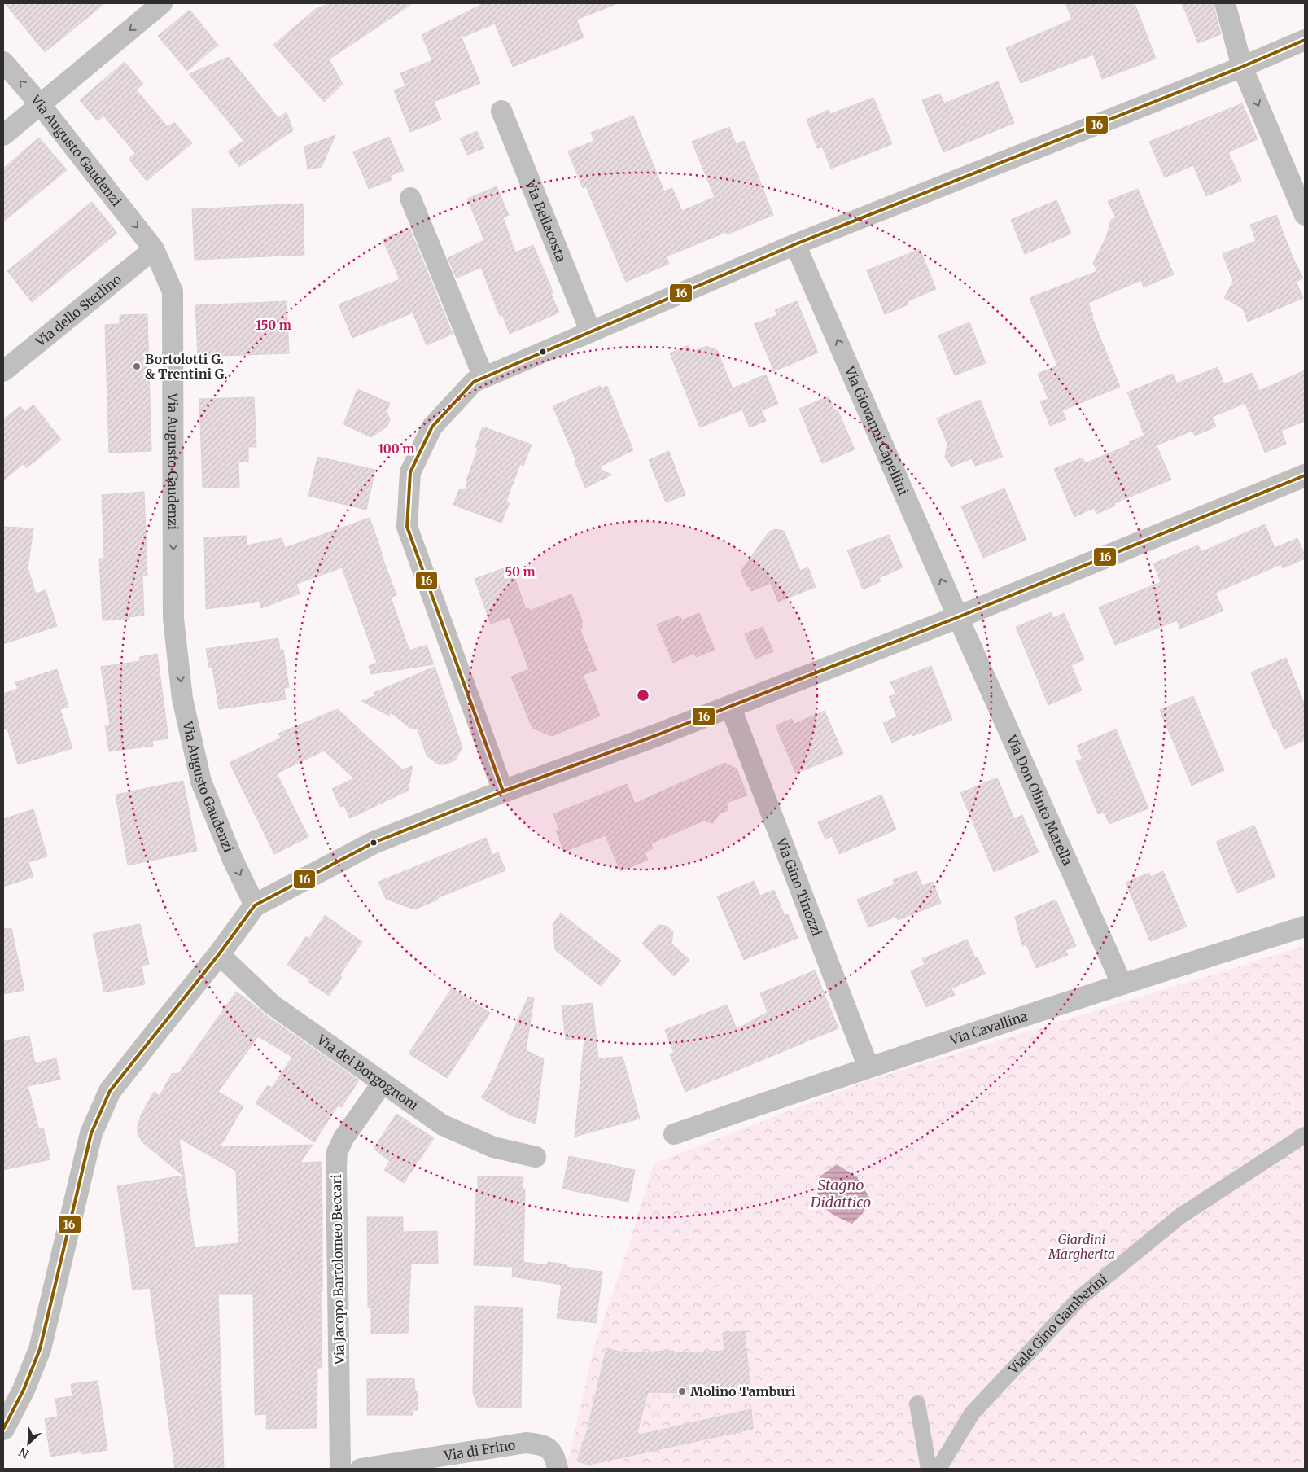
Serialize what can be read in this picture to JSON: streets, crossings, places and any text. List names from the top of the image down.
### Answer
{
  "streets": {
    "street": [
      "Via Augusto Gaudenzi",
      "Via Bellacosta",
      "Via dello Sterlino",
      "Via Giovanni Capellini",
      "Via Don Olinto Marella",
      "Via Gino Tinozzi",
      "Via Cavallina",
      "Via dei Borgognoni",
      "Via Jacopo Bartolomeo Beccari",
      "Viale Gino Gamberini",
      "Via di Frino"
    ]
  },
  "crossings": [
    ["Via Augusto Gaudenzi", "Via dello Sterlino"],
    ["Via Giovanni Capellini", "Via Don Olinto Marella"],
    ["Via Don Olinto Marella", "Via Cavallina"],
    ["Via Gino Tinozzi", "Via Cavallina"],
    ["Via dei Borgognoni", "Via Jacopo Bartolomeo Beccari"]
  ],
  "one_way": ["Via Augusto Gaudenzi", "Via Giovanni Capellini"],
  "water": ["Stagno Didattico"],
  "parks": ["Giardini Margherita"],
  "places": ["Bortolotti G. & Trentini G.", "Molino Tamburi"],
  "lines": ["transit line 16"],
  "north": "bottom left",
  "rings": ["150 m", "100 m", "50 m"]
}
